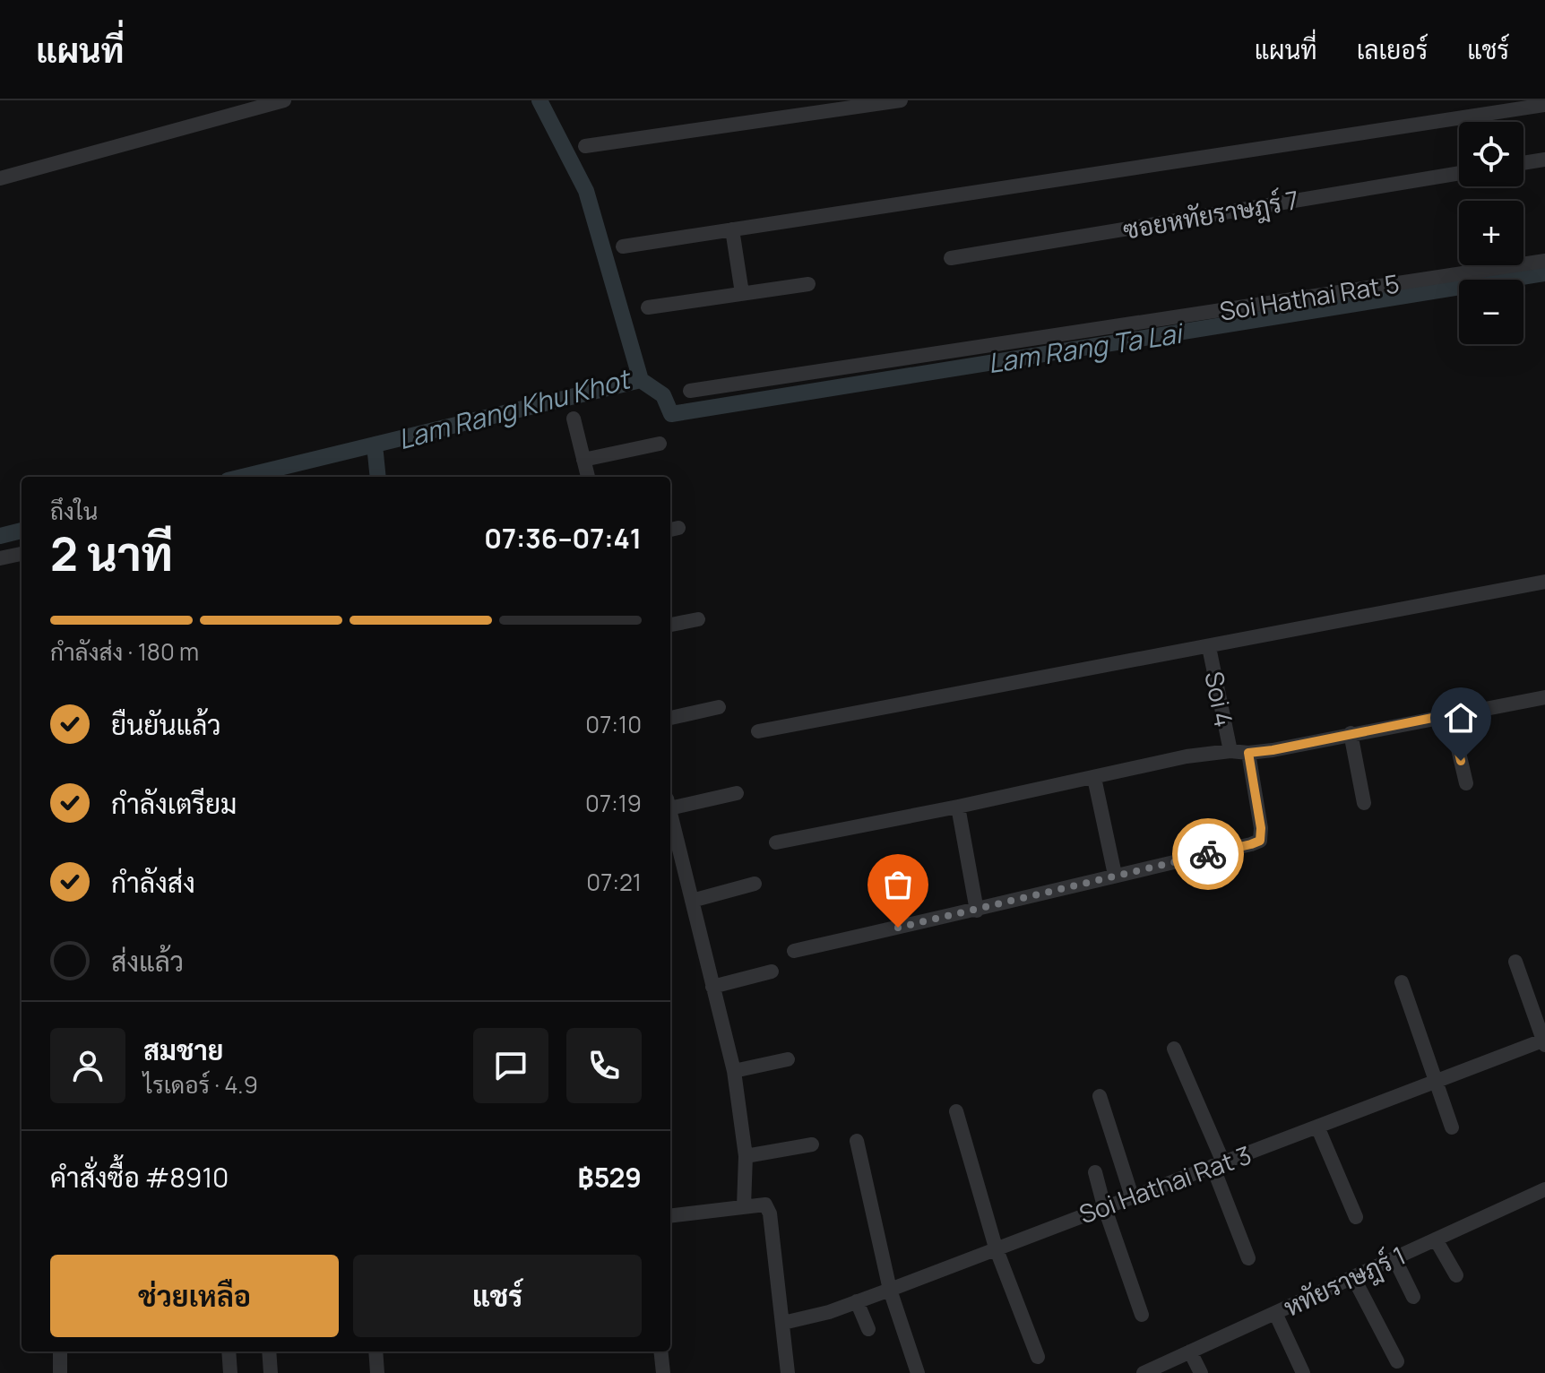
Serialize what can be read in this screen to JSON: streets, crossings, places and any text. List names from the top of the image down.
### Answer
{
  "streets": {
    "street": [
      "ซอยหทัยราษฎร์ 7",
      "Soi Hathai Rat 5",
      "Soi 4",
      "Soi Hathai Rat 3",
      "หทัยราษฎร์ 1"
    ]
  },
  "water": ["Lam Rang Ta Lai", "Lam Rang Khu Khot"],
  "page": {
    "header": "แผนที่",
    "nav": ["แผนที่", "เลเยอร์", "แชร์"],
    "map_buttons": ["+", "−"],
    "heading": ["2 นาที", "ถึงใน", "07:36–07:41"],
    "panel": [
      "สมชาย",
      "ไรเดอร์ · 4.9",
      "คำสั่งซื้อ #8910",
      "฿529"
    ],
    "bar": "กำลังส่ง · 180 m",
    "list": [
      ["ยืนยันแล้ว", "07:10"],
      ["กำลังเตรียม", "07:19"],
      ["กำลังส่ง", "07:21"],
      "ส่งแล้ว"
    ],
    "buttons": ["ช่วยเหลือ", "แชร์"]
  }
}
